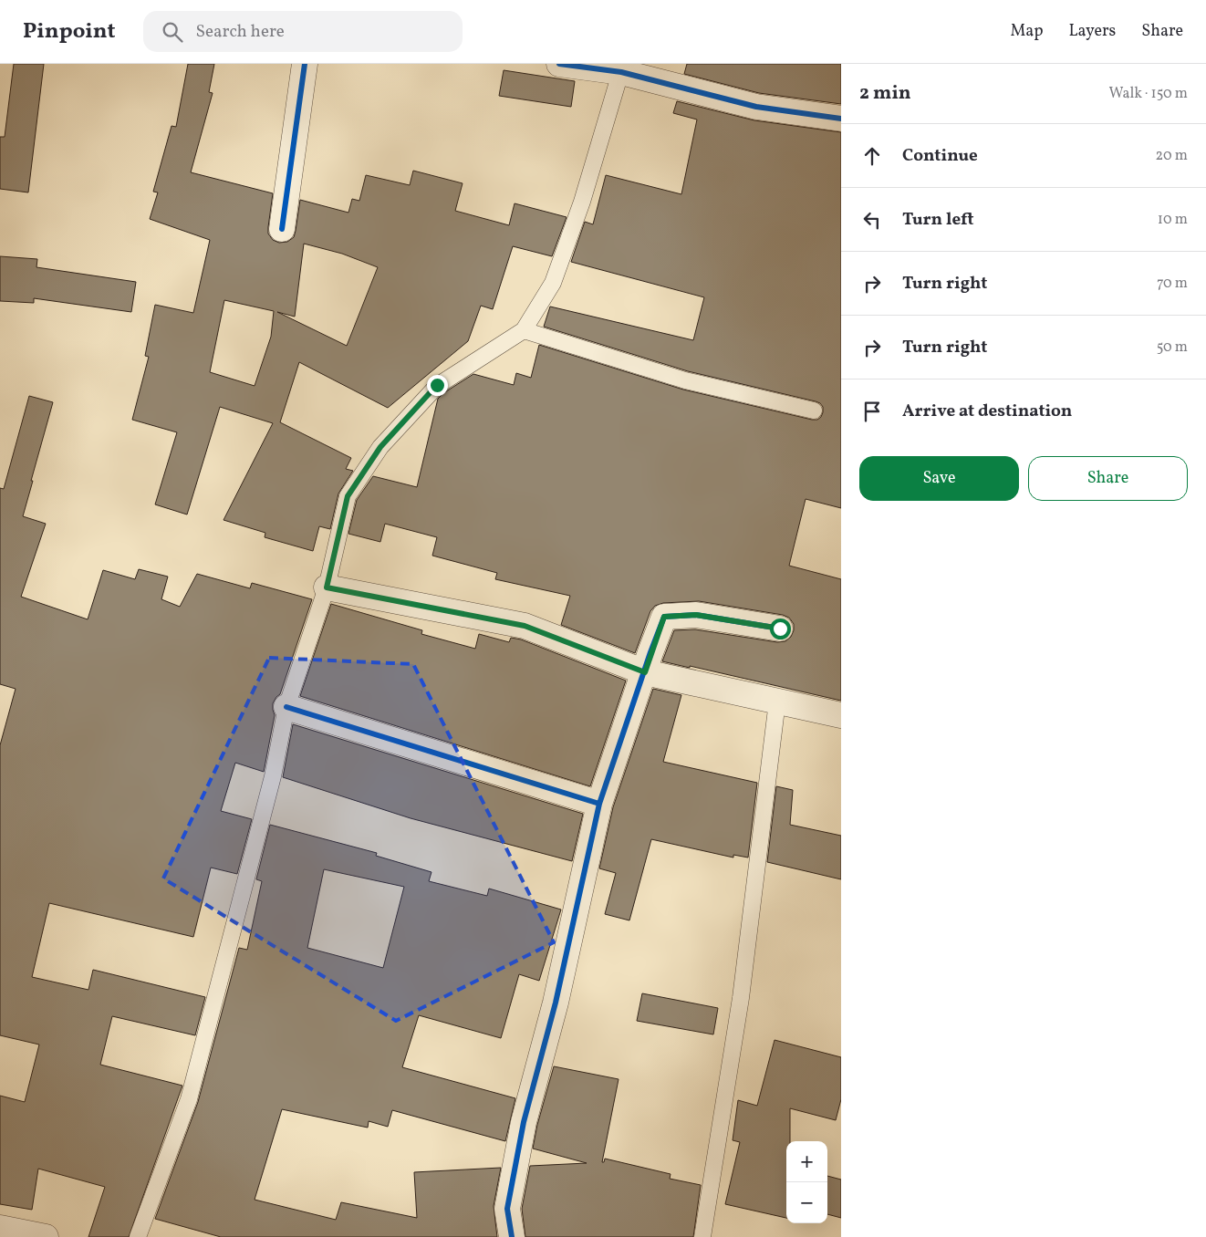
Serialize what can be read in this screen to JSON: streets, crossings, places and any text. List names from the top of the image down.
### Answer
{
  "page": {
    "header": "Pinpoint",
    "search": "Search here",
    "nav": ["Map", "Layers", "Share"],
    "heading": ["2 min", "Walk · 150 m"],
    "list": [
      ["Continue", "20 m"],
      ["Turn left", "10 m"],
      ["Turn right", "70 m"],
      ["Turn right", "50 m"],
      "Arrive at destination"
    ],
    "buttons": ["Save", "Share"],
    "map_buttons": ["+", "−"]
  }
}
